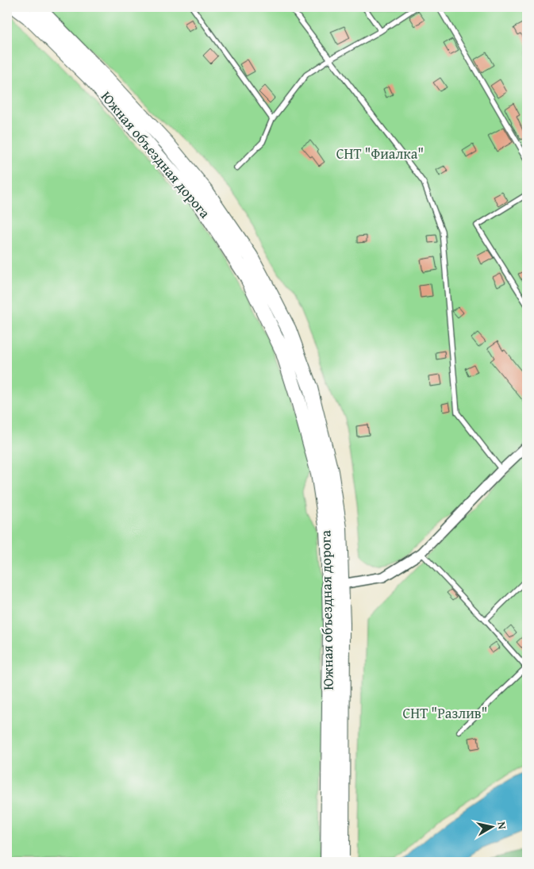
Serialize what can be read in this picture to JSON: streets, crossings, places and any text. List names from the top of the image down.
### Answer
{
  "streets": {
    "main road": ["Южная объездная дорога"]
  },
  "parks": ["СНТ \"Фиалка\"", "СНТ \"Разлив\""],
  "north": "right"
}
